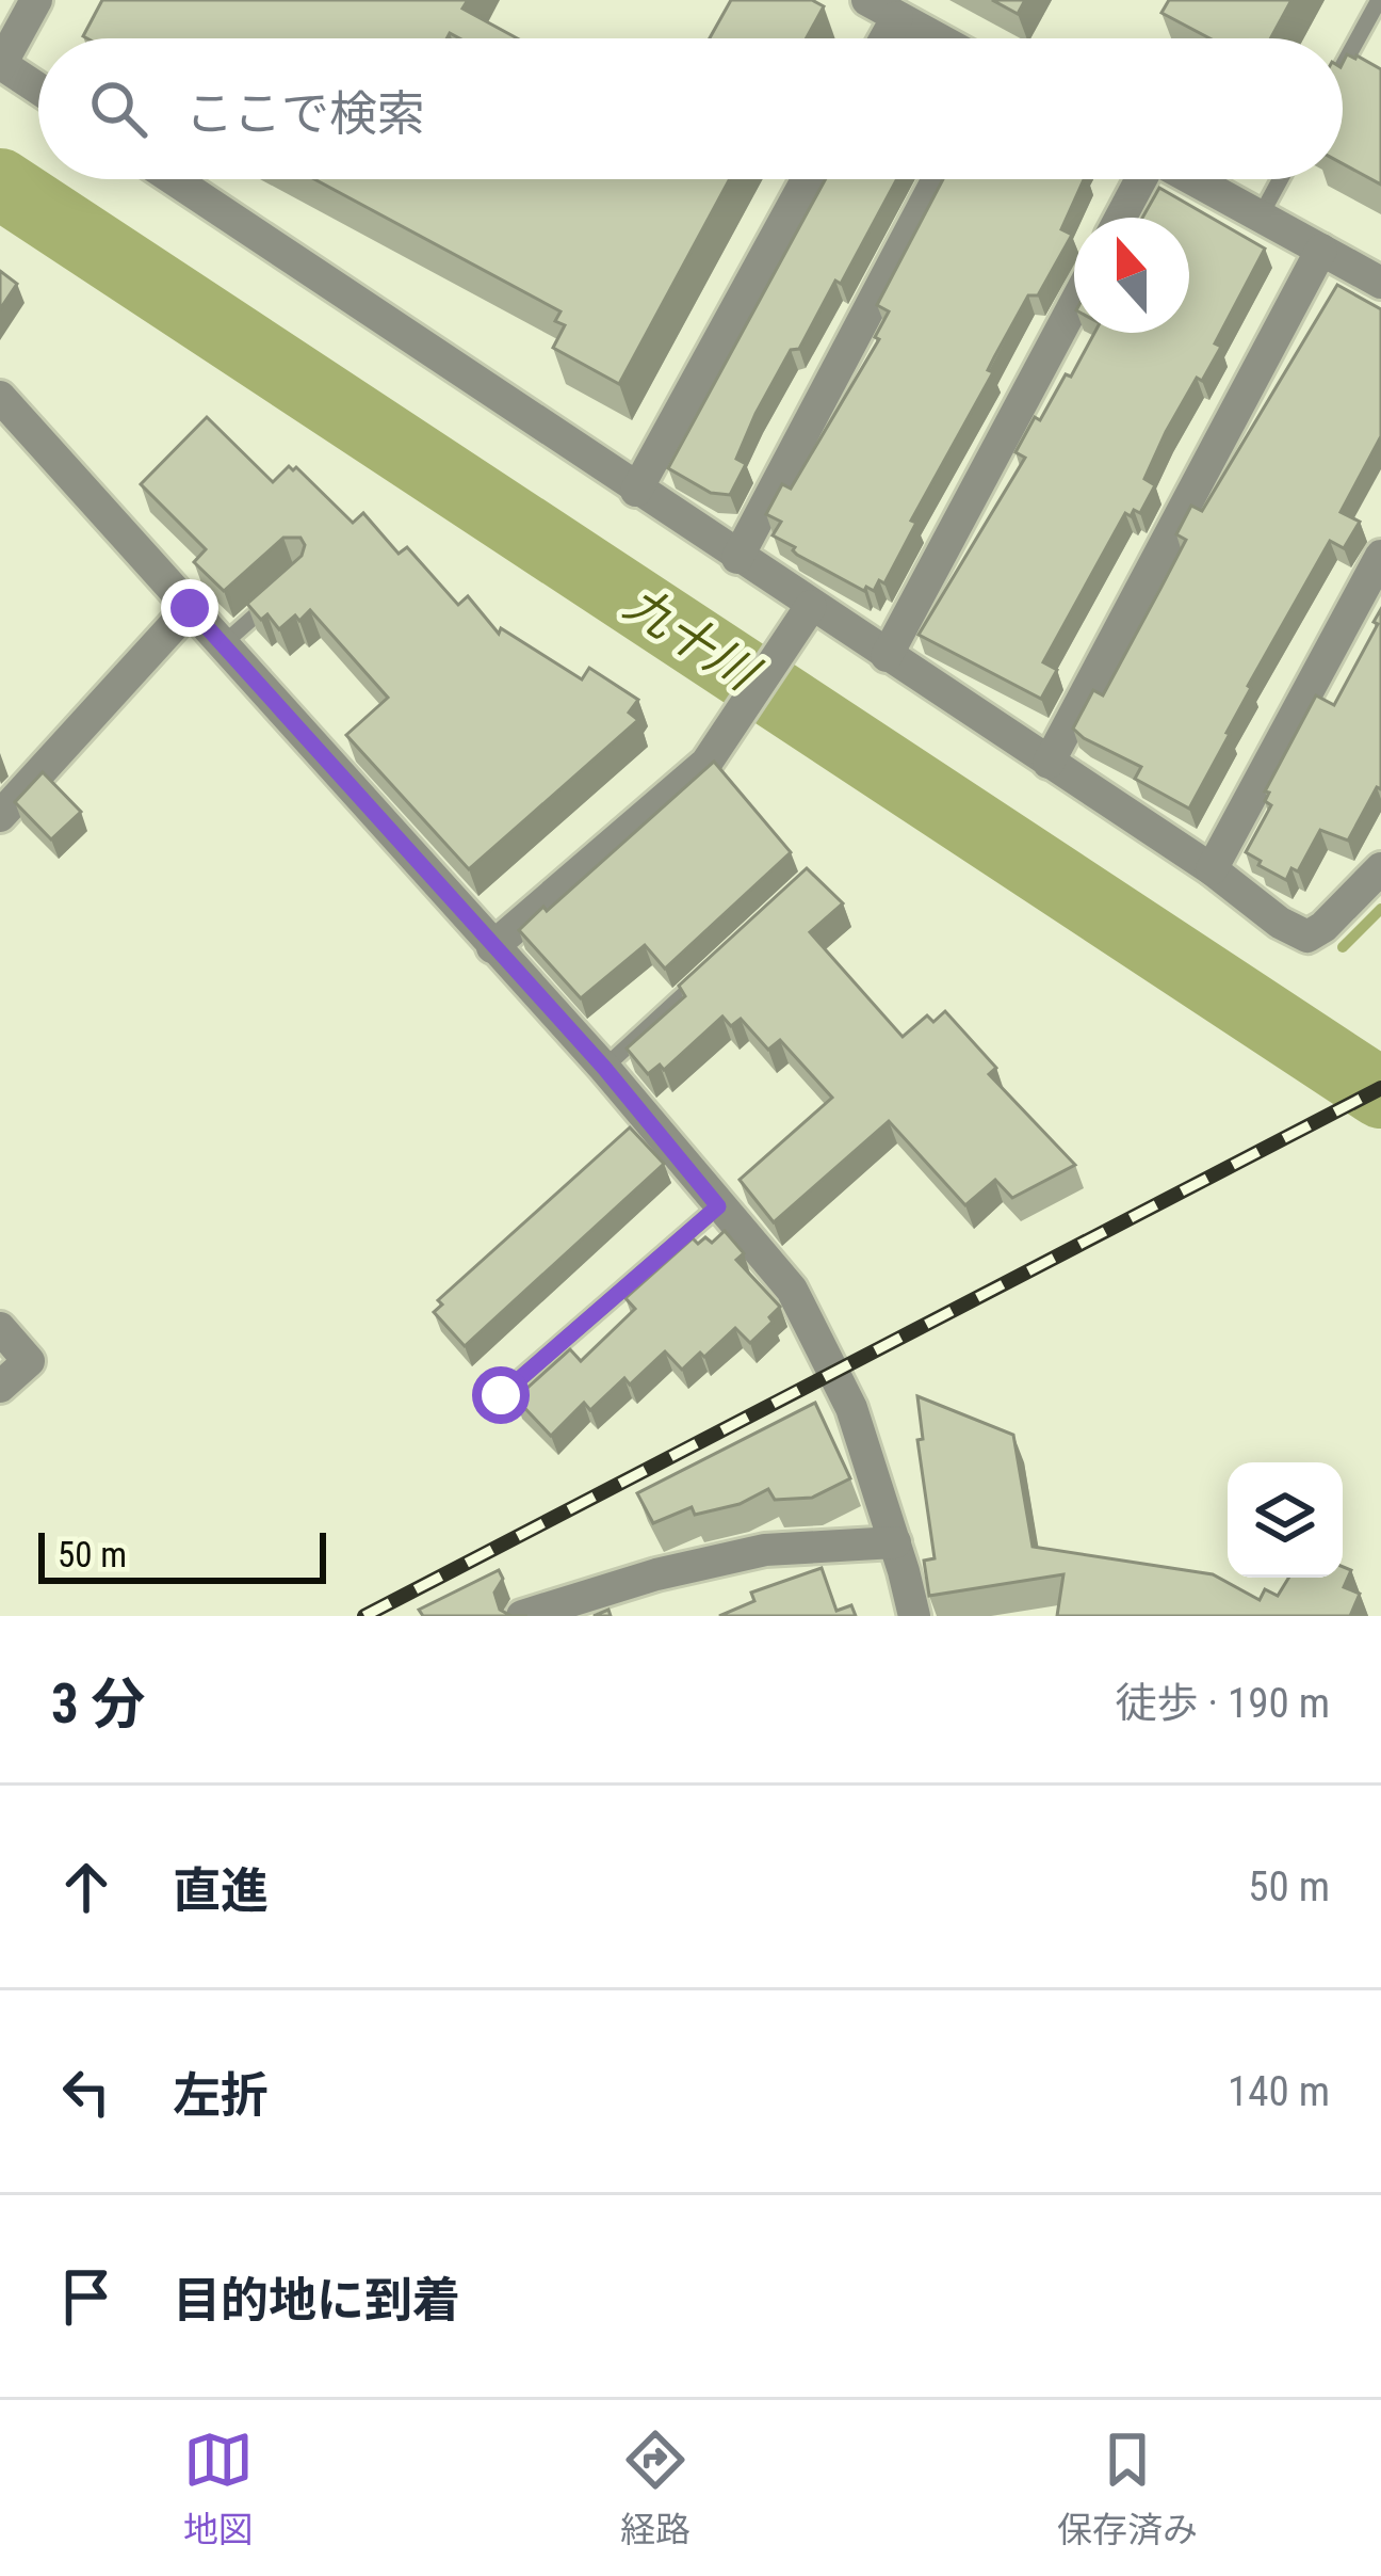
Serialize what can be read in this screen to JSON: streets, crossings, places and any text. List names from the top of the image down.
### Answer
{
  "water": ["九十川"],
  "scale_bar": "50 m",
  "north": "top",
  "page": {
    "search": "ここで検索",
    "scale": "50 m",
    "heading": ["3 分", "徒歩 · 190 m"],
    "list": [
      ["直進", "50 m"],
      ["左折", "140 m"],
      "目的地に到着"
    ],
    "nav": ["地図", "経路", "保存済み"]
  }
}
